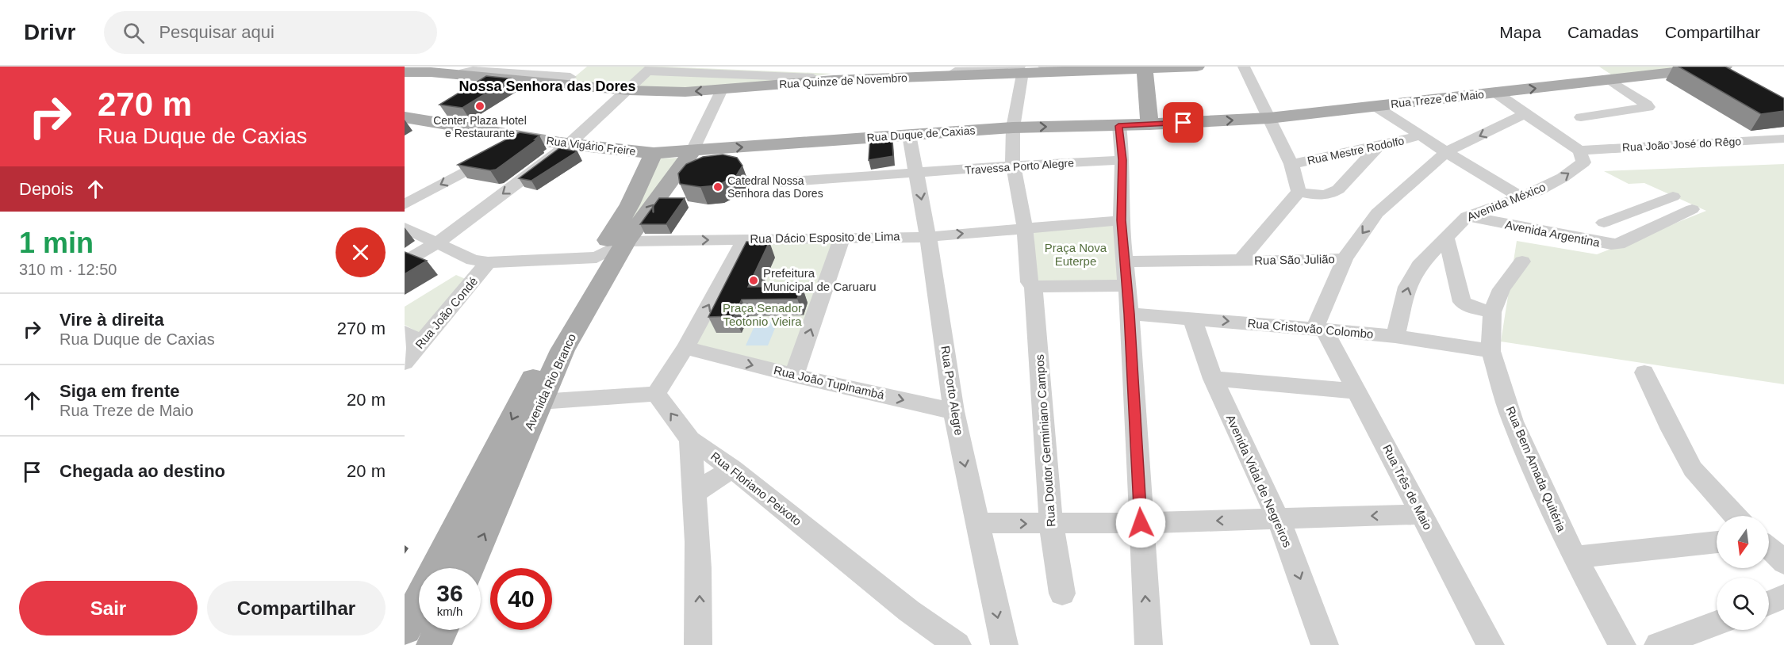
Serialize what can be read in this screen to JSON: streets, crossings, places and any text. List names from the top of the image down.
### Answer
{
  "streets": {
    "main road": [
      "Rua Quinze de Novembro",
      "Rua Treze de Maio",
      "Rua Duque de Caxias",
      "Rua Vigário Freire",
      "Avenida Rio Branco"
    ],
    "street": [
      "Rua João José do Rêgo",
      "Rua Mestre Rodolfo",
      "Travessa Porto Alegre",
      "Avenida México",
      "Avenida Argentina",
      "Rua Dácio Esposito de Lima",
      "Rua São Julião",
      "Rua João Condé",
      "Rua Cristovão Colombo",
      "Rua João Tupinambá",
      "Rua Porto Alegre",
      "Rua Doutor Germiniano Campos",
      "Rua Bem Amada Quitéria",
      "Avenida Vidal de Negreiros",
      "Rua Três de Maio",
      "Rua Floriano Peixoto"
    ]
  },
  "crossings": [
    ["Rua Quinze de Novembro", "Rua Doutor Germiniano Campos"],
    ["Rua Treze de Maio", "Rua Duque de Caxias"],
    ["Rua Duque de Caxias", "Rua Vigário Freire"],
    ["Rua Duque de Caxias", "Avenida Rio Branco"],
    ["Rua Duque de Caxias", "Rua Porto Alegre"],
    ["Rua Duque de Caxias", "Rua Doutor Germiniano Campos"],
    ["Rua João José do Rêgo", "Avenida México"],
    ["Rua Vigário Freire", "Avenida Rio Branco"],
    ["Travessa Porto Alegre", "Rua Porto Alegre"],
    ["Travessa Porto Alegre", "Rua Doutor Germiniano Campos"],
    ["Avenida México", "Avenida Argentina"],
    ["Avenida México", "Rua Cristovão Colombo"],
    ["Rua Dácio Esposito de Lima", "Avenida Rio Branco"],
    ["Rua Dácio Esposito de Lima", "Rua Porto Alegre"],
    ["Rua Dácio Esposito de Lima", "Rua Doutor Germiniano Campos"],
    ["Rua Cristovão Colombo", "Rua Bem Amada Quitéria"],
    ["Rua Cristovão Colombo", "Avenida Vidal de Negreiros"],
    ["Rua Cristovão Colombo", "Rua Três de Maio"],
    ["Rua João Tupinambá", "Rua Porto Alegre"]
  ],
  "one_way": ["Rua Treze de Maio", "Rua Duque de Caxias", "Rua João Tupinambá"],
  "districts": ["Nossa Senhora das Dores"],
  "parks": ["Praça Nova Euterpe", "Praça Senador Teotonio Vieira"],
  "places": ["Center Plaza Hotel e Restaurante", "Catedral Nossa Senhora das Dores", "Prefeitura Municipal de Caruaru"],
  "north": "bottom",
  "page": {
    "header": "Drivr",
    "search": "Pesquisar aqui",
    "nav": ["Mapa", "Camadas", "Compartilhar"],
    "turn": ["270 m", "Rua Duque de Caxias"],
    "then": "Depois",
    "heading": ["1 min", "310 m · 12:50"],
    "list": [
      {
        "name": "Vire à direita",
        "note": "Rua Duque de Caxias",
        "value": "270 m"
      },
      {
        "name": "Siga em frente",
        "note": "Rua Treze de Maio",
        "value": "20 m"
      },
      {
        "name": "Chegada ao destino",
        "value": "20 m"
      }
    ],
    "speed": "36 km/h",
    "limit": "40",
    "buttons": ["Sair", "Compartilhar"]
  }
}
